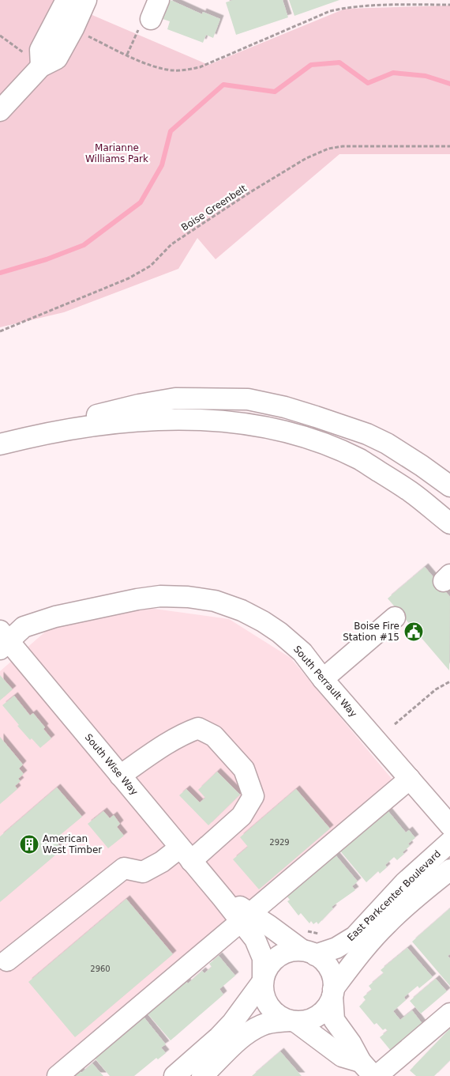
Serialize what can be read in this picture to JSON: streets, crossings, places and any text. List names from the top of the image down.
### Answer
{
  "streets": {
    "street": ["South Perrault Way", "South Wise Way", "East Parkcenter Boulevard"],
    "path": ["Boise Greenbelt"]
  },
  "crossings": [
    ["South Perrault Way", "South Wise Way"],
    ["South Wise Way", "East Parkcenter Boulevard"]
  ],
  "parks": ["Marianne Williams Park"],
  "places": {
    "public building": ["Boise Fire Station #15"],
    "building": ["American West Timber"]
  },
  "house_numbers": ["2929", "2960"]
}
